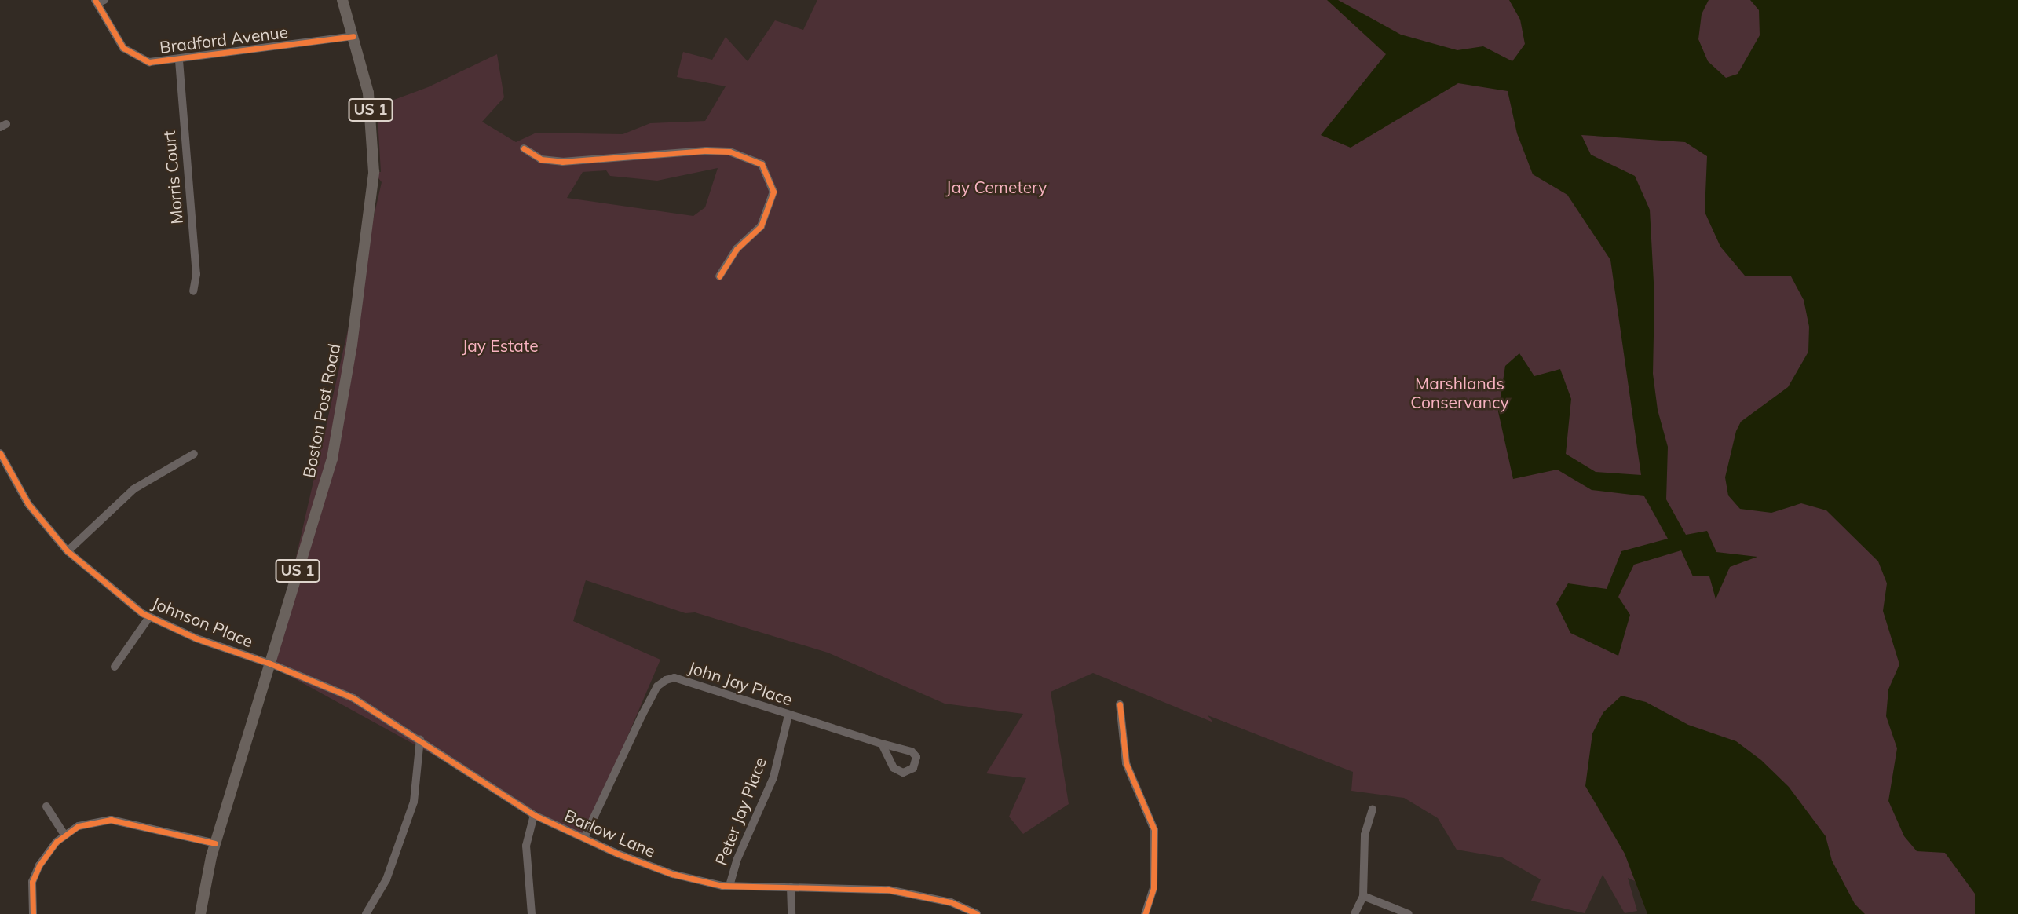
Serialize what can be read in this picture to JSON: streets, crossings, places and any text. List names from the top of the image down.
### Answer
{
  "streets": {
    "main road": ["US 1", "Boston Post Road"],
    "street": [
      "Bradford Avenue",
      "Morris Court",
      "Johnson Place",
      "John Jay Place",
      "Peter Jay Place",
      "Barlow Lane"
    ]
  },
  "crossings": [
    ["Bradford Avenue", "Morris Court"],
    ["Bradford Avenue", "Boston Post Road"],
    ["Boston Post Road", "Johnson Place"],
    ["Boston Post Road", "Barlow Lane"],
    ["Johnson Place", "Barlow Lane"],
    ["John Jay Place", "Peter Jay Place"],
    ["John Jay Place", "Barlow Lane"],
    ["Peter Jay Place", "Barlow Lane"]
  ],
  "parks": ["Jay Cemetery", "Jay Estate", "Marshlands Conservancy"]
}
